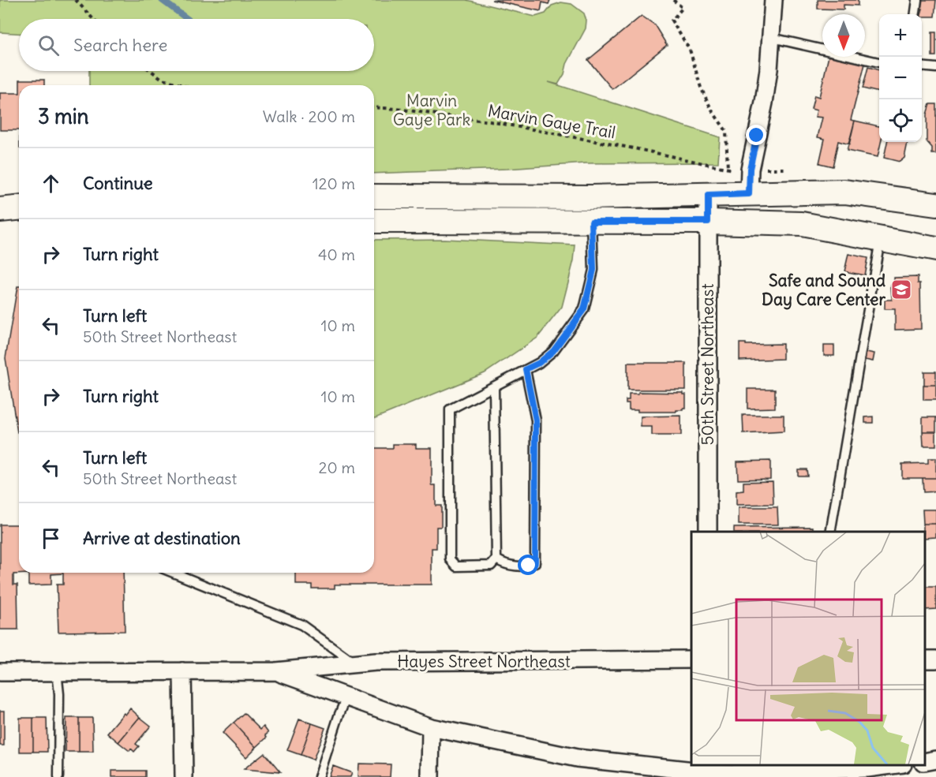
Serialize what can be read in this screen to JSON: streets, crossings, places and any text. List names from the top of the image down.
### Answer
{
  "streets": {
    "street": ["50th Street Northeast", "Hayes Street Northeast"],
    "path": ["Marvin Gaye Trail"]
  },
  "parks": ["Marvin Gaye Park"],
  "places": {
    "school or university": ["Safe and Sound Day Care Center"]
  },
  "north": "bottom",
  "page": {
    "map_buttons": ["+", "−"],
    "search": "Search here",
    "heading": ["3 min", "Walk · 200 m"],
    "list": [
      ["Continue", "120 m"],
      ["Turn right", "40 m"],
      ["Turn left", "50th Street Northeast", "10 m"],
      ["Turn right", "10 m"],
      ["Turn left", "50th Street Northeast", "20 m"],
      "Arrive at destination"
    ]
  }
}
